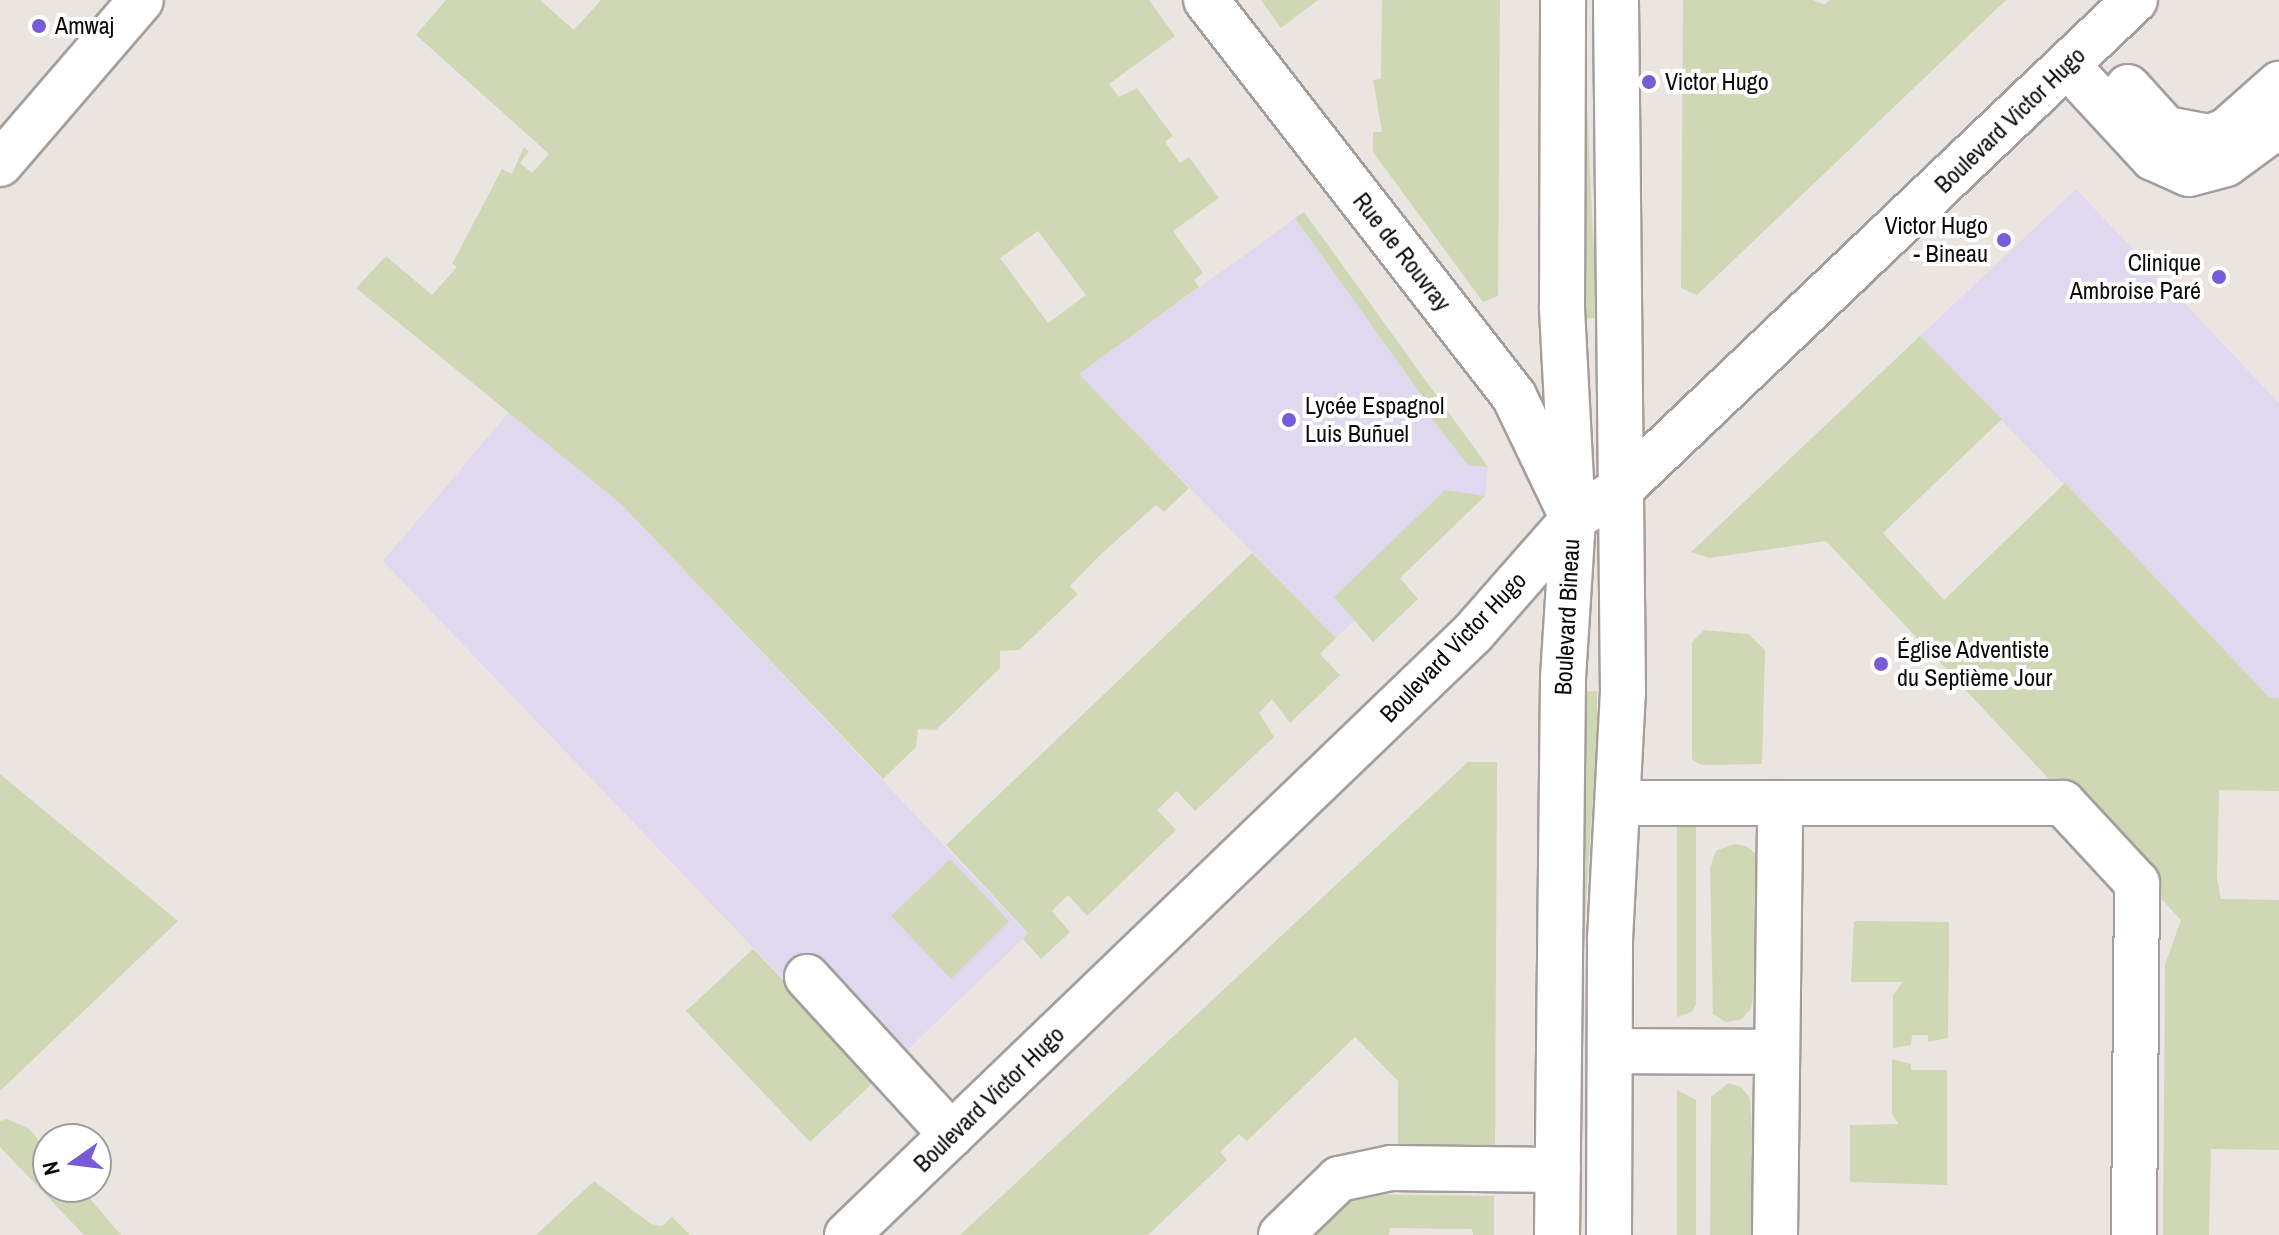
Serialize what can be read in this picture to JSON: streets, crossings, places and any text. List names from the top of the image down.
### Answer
{
  "streets": {
    "street": ["Boulevard Victor Hugo", "Rue de Rouvray", "Boulevard Bineau"]
  },
  "crossings": [
    ["Boulevard Victor Hugo", "Rue de Rouvray"],
    ["Boulevard Victor Hugo", "Boulevard Bineau"],
    ["Rue de Rouvray", "Boulevard Bineau"]
  ],
  "places": [
    "Amwaj",
    "Victor Hugo",
    "Victor Hugo - Bineau",
    "Clinique Ambroise Paré",
    "Lycée Espagnol Luis Buñuel",
    "Église Adventiste du Septième Jour"
  ],
  "north": "left"
}
